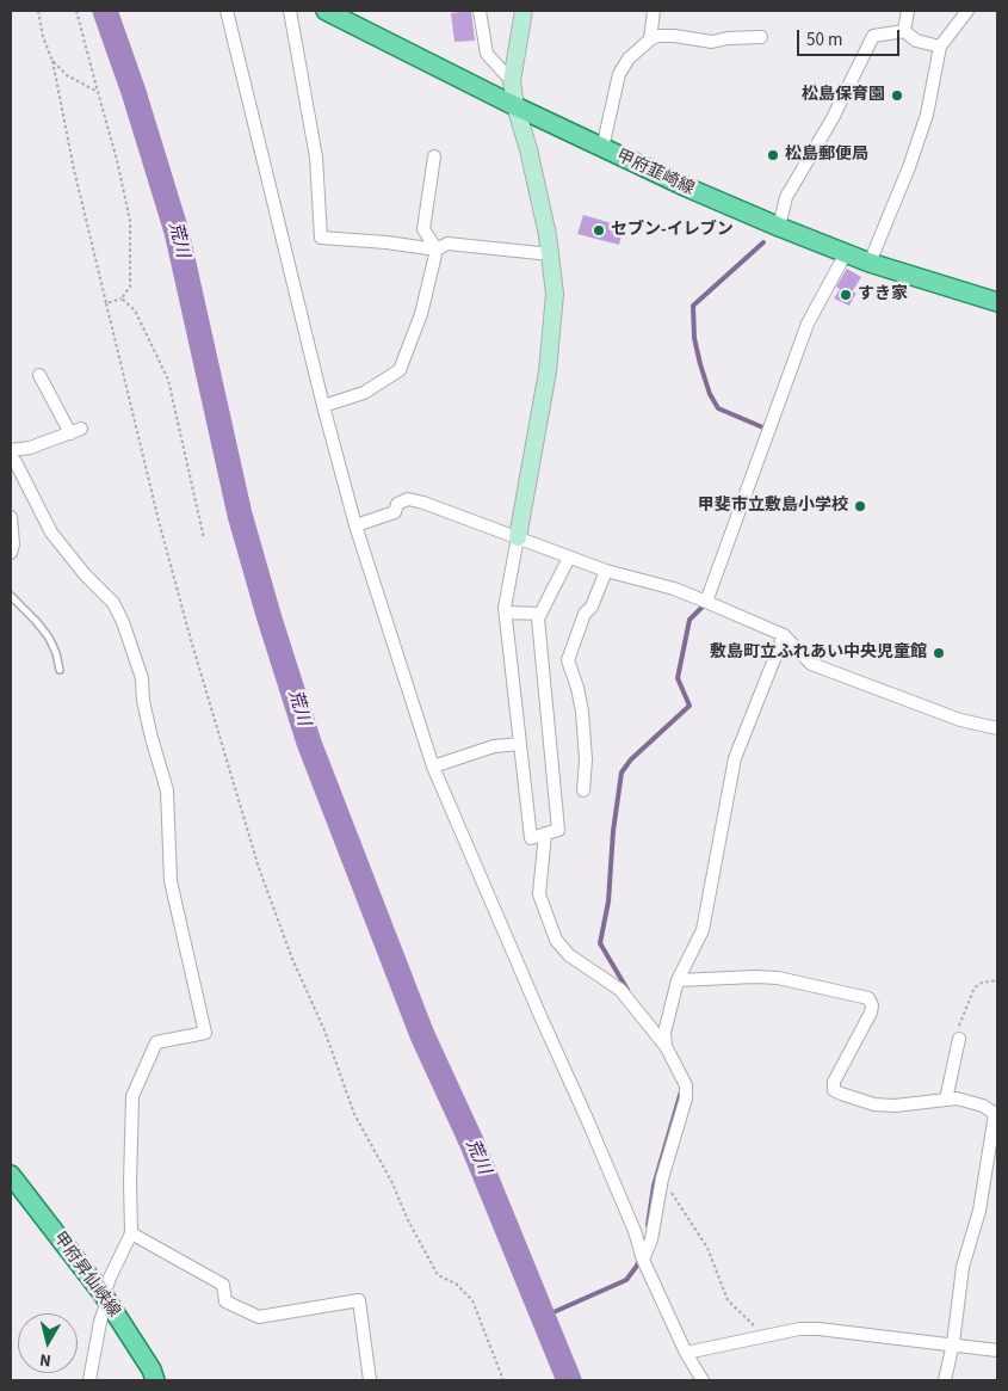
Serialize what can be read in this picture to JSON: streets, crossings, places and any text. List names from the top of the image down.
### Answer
{
  "streets": {
    "main road": ["甲府韮崎線", "甲府昇仙峡線"]
  },
  "water": ["荒川"],
  "places": [
    "松島保育園",
    "松島郵便局",
    "セブン-イレブン",
    "すき家",
    "甲斐市立敷島小学校",
    "敷島町立ふれあい中央児童館"
  ],
  "scale_bar": "50 m",
  "north": "bottom"
}
